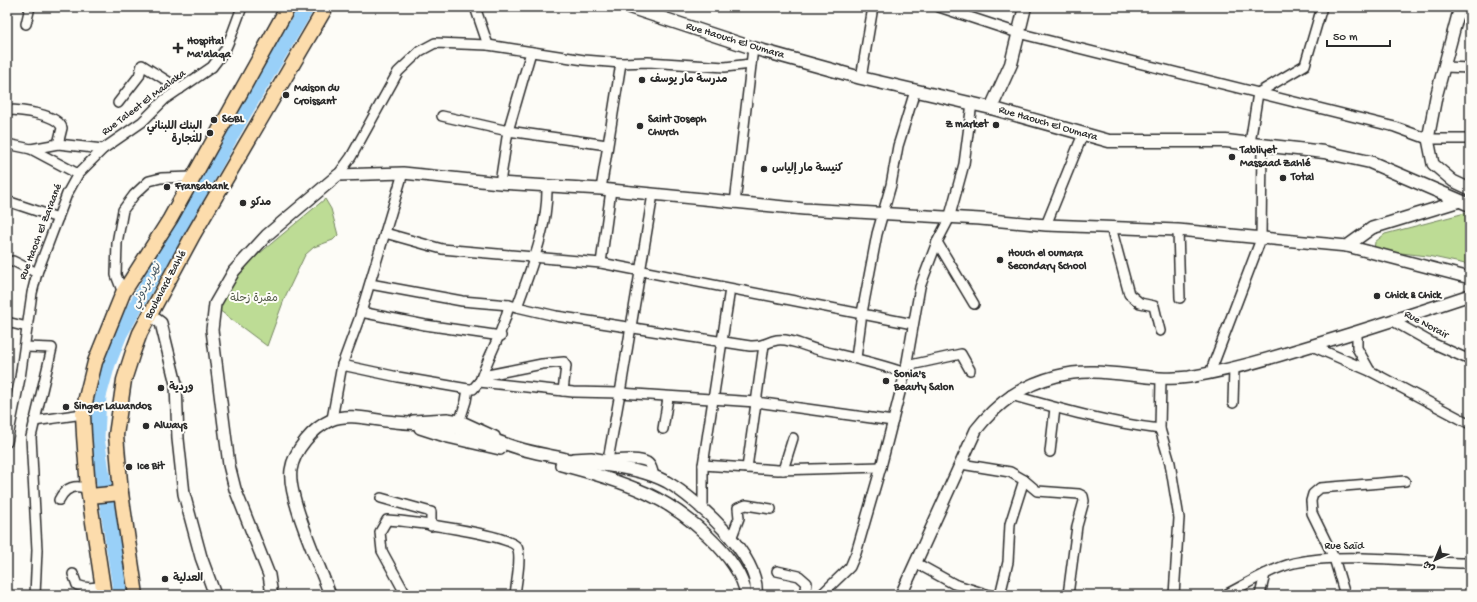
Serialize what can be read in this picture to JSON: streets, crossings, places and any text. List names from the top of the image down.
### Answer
{
  "streets": {
    "highway": ["Boulevard Zahlé"],
    "main road": ["Rue Haouch El Oumara"],
    "street": [
      "Rue Taleet El Maalaka",
      "Rue Haoch El Zaraané",
      "Rue Norair",
      "Rue Saïd"
    ]
  },
  "crossings": [
    ["Rue Taleet El Maalaka", "Rue Haoch El Zaraané"]
  ],
  "water": ["نهر بردوني"],
  "parks": ["مقبرة زحلة"],
  "places": {
    "health": ["Hospital Ma'alaqa"],
    "other": [
      "مدرسة مار يوسف",
      "Maison du Croissant",
      "SGBL",
      "Z market",
      "Saint Joseph Church",
      "البنك اللبناني للتجارة",
      "Tabliyet Massaad Zahlé",
      "كنيسة مار إلياس",
      "Total",
      "Fransabank",
      "مدكو",
      "Houch el oumara Secondary School",
      "Chick & Chick",
      "Sonia's Beauty Salon",
      "وردية",
      "Singer Lawandos",
      "Always",
      "Ice Bit",
      "العدلية"
    ]
  },
  "scale_bar": "50 m",
  "north": "bottom left"
}
